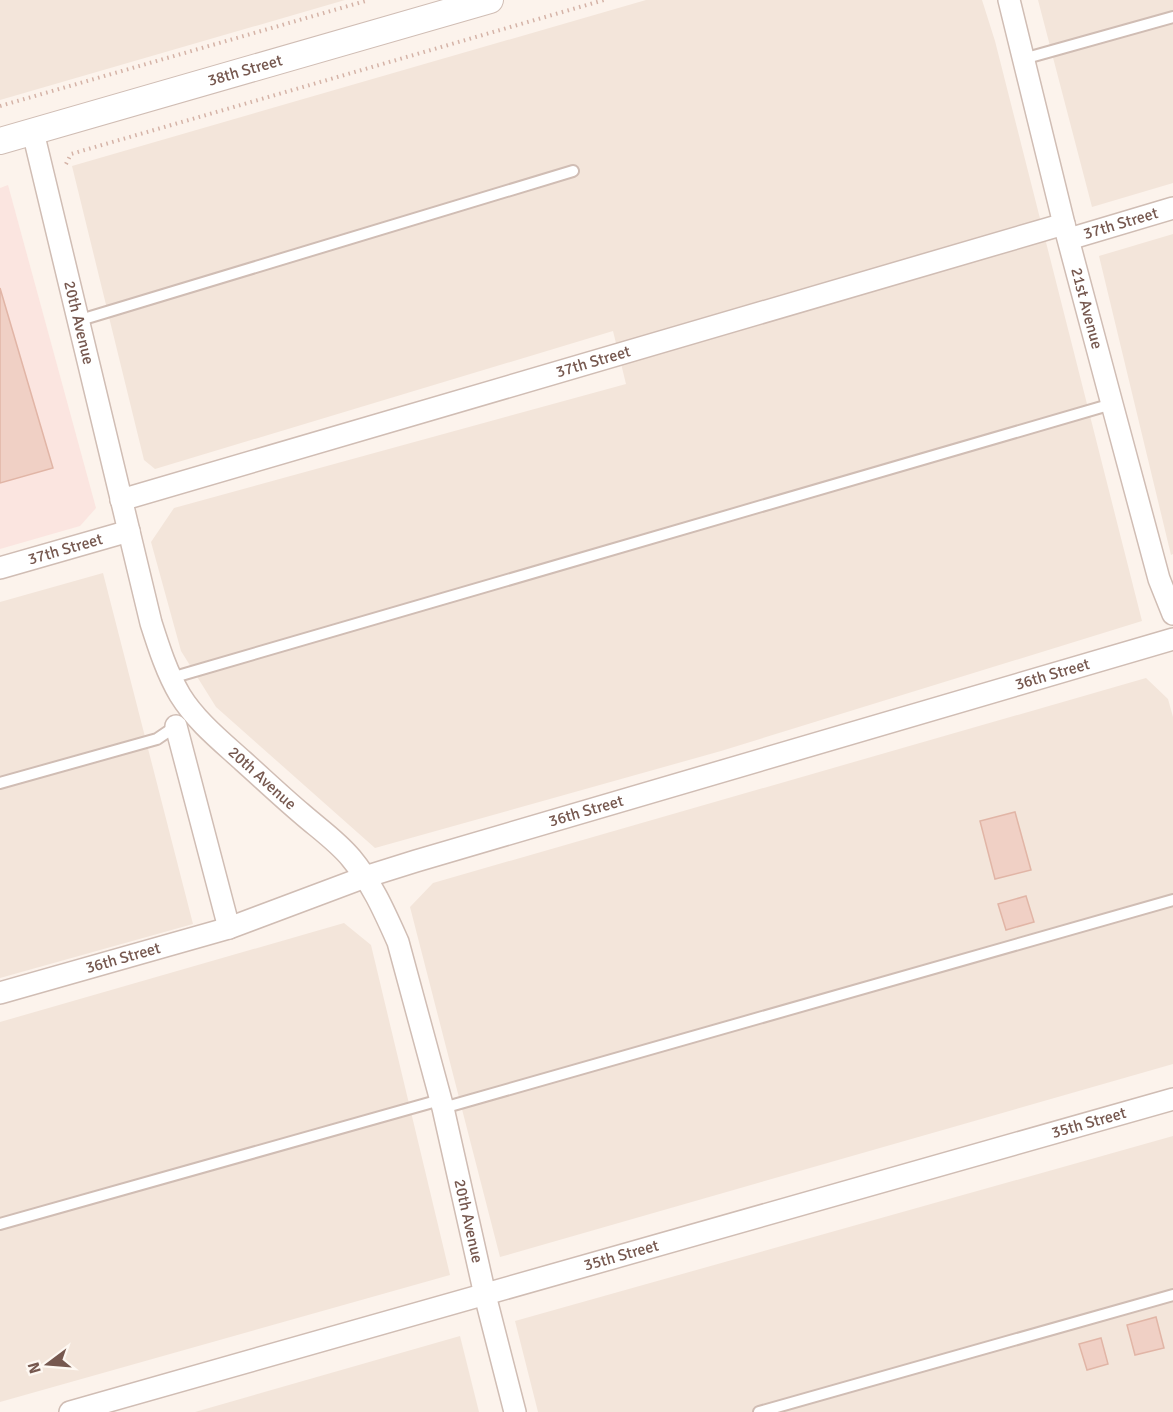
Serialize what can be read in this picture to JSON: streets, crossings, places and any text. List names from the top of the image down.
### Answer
{
  "streets": {
    "street": [
      "38th Street",
      "37th Street",
      "21st Avenue",
      "20th Avenue",
      "36th Street",
      "35th Street"
    ]
  },
  "crossings": [
    ["38th Street", "20th Avenue"],
    ["37th Street", "21st Avenue"],
    ["37th Street", "20th Avenue"],
    ["20th Avenue", "36th Street"],
    ["20th Avenue", "35th Street"]
  ],
  "north": "left"
}
